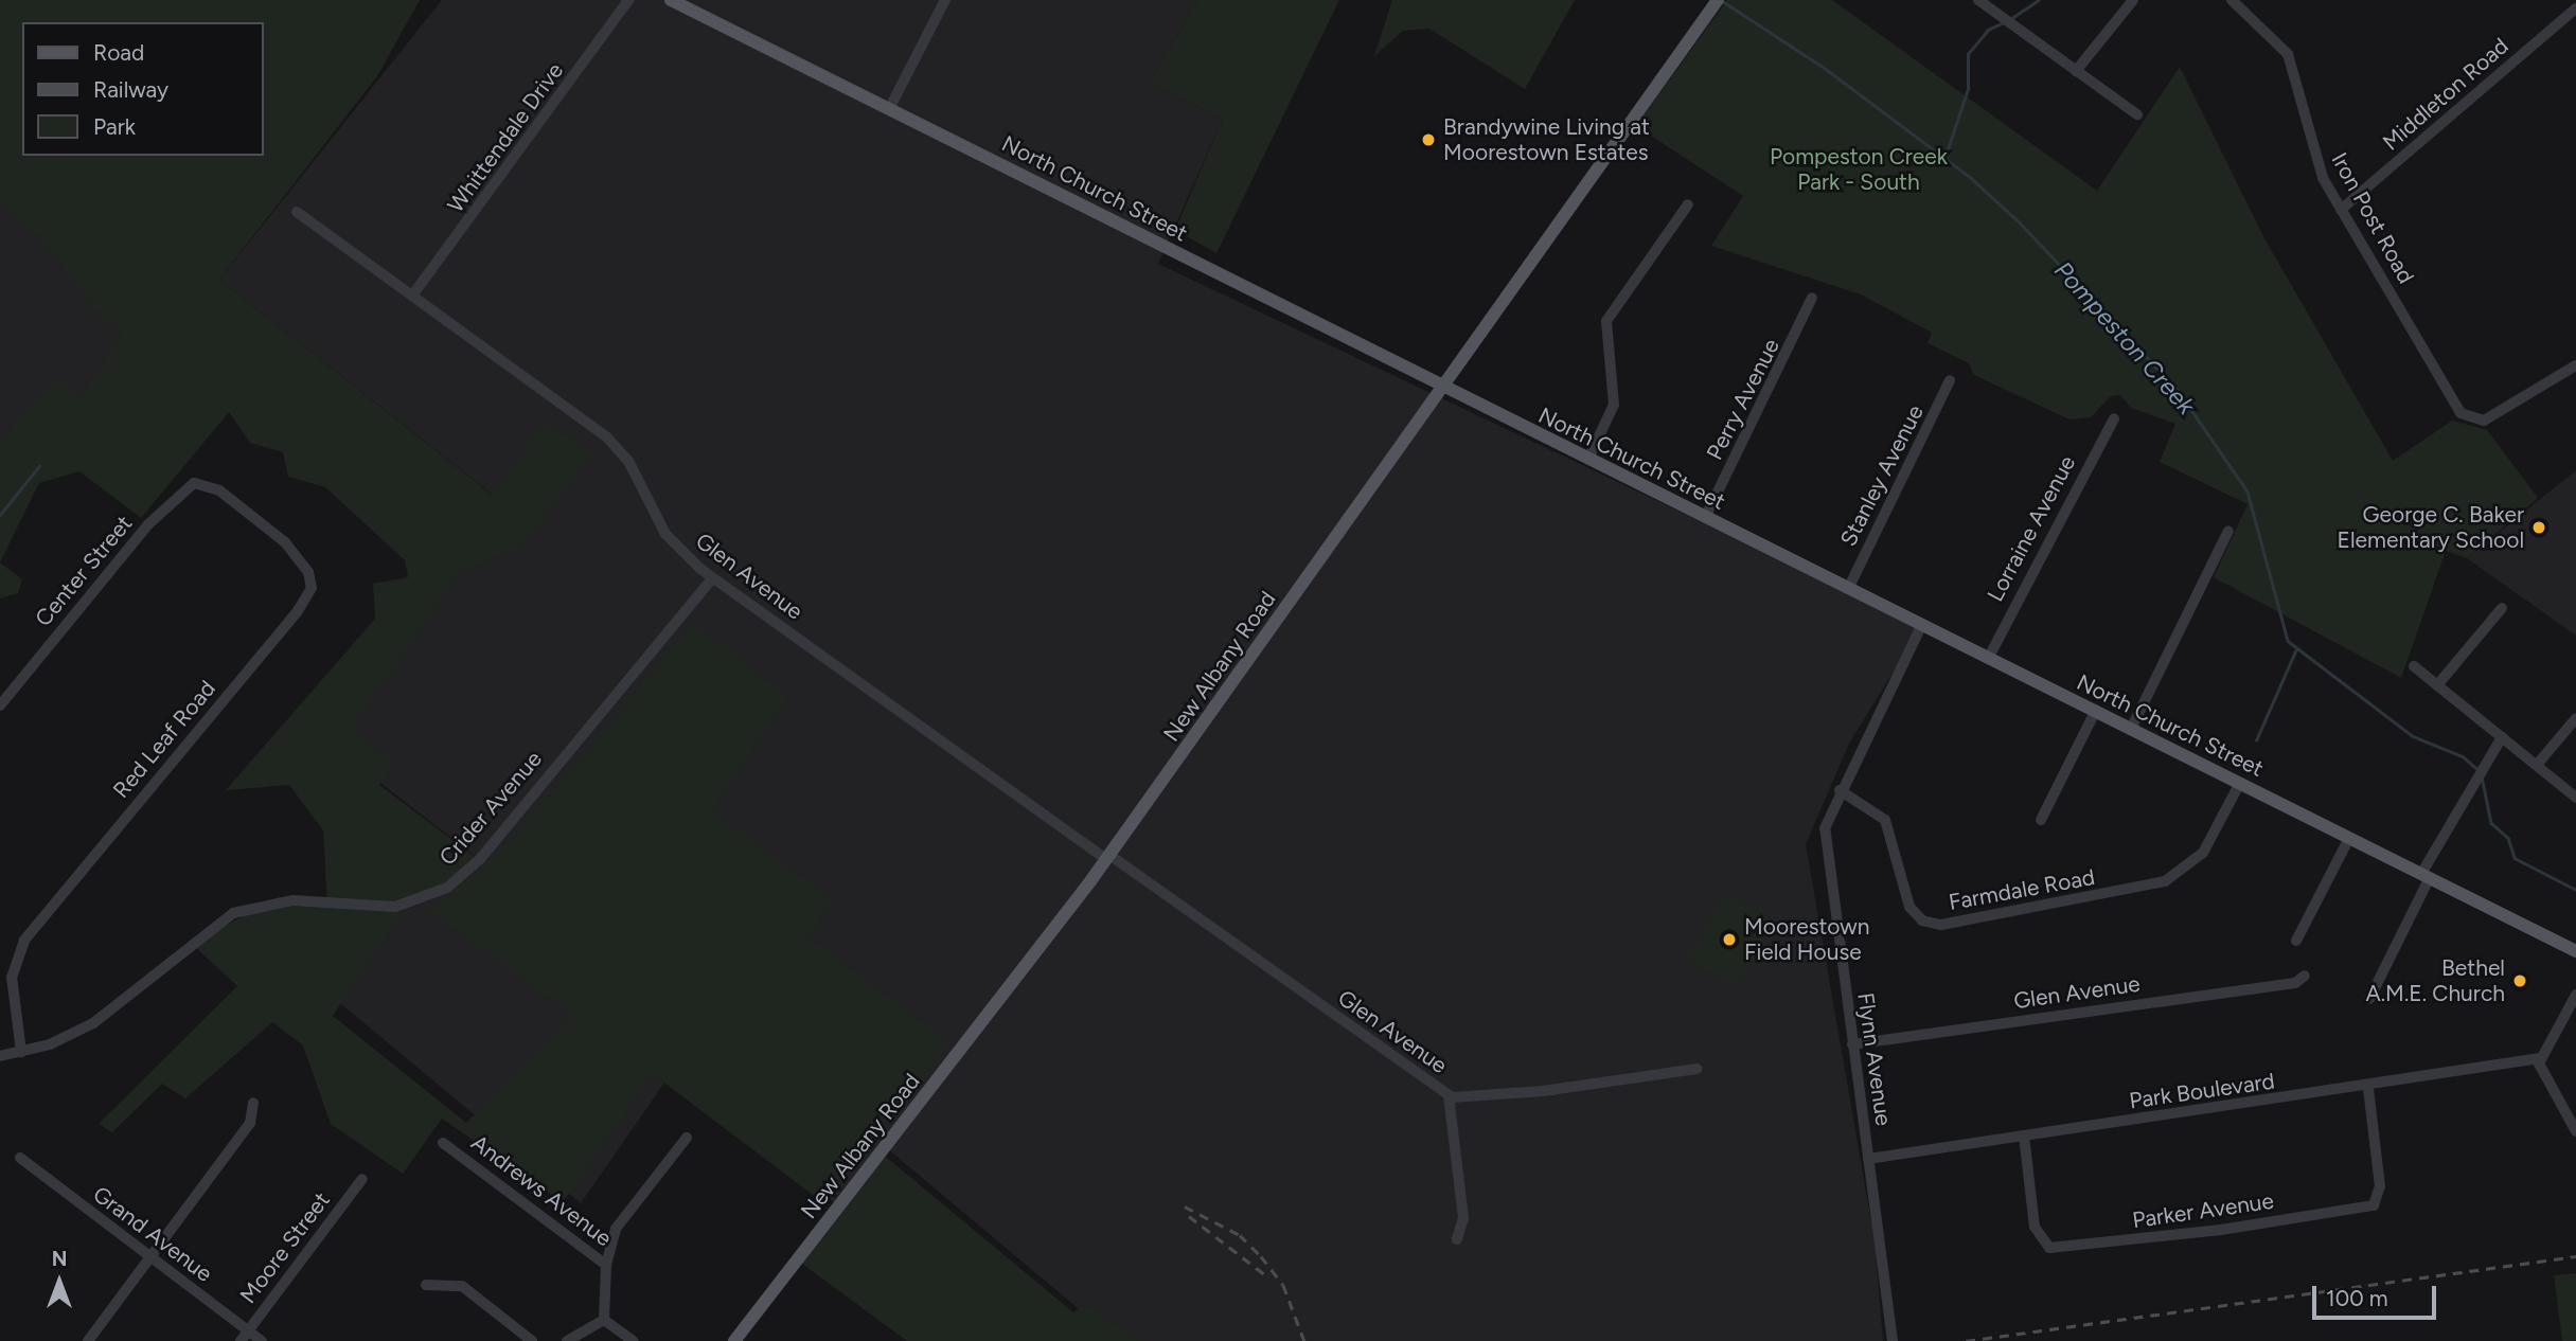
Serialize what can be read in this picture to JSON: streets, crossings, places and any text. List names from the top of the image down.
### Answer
{
  "streets": {
    "main road": ["North Church Street", "New Albany Road"],
    "street": [
      "Middleton Road",
      "Whittendale Drive",
      "Iron Post Road",
      "Perry Avenue",
      "Stanley Avenue",
      "Lorraine Avenue",
      "Center Street",
      "Glen Avenue",
      "Red Leaf Road",
      "Crider Avenue",
      "Farmdale Road",
      "Flynn Avenue",
      "Park Boulevard",
      "Andrews Avenue",
      "Parker Avenue",
      "Grand Avenue",
      "Moore Street"
    ]
  },
  "crossings": [
    ["Middleton Road", "Iron Post Road"],
    ["Whittendale Drive", "Glen Avenue"],
    ["North Church Street", "Perry Avenue"],
    ["North Church Street", "Stanley Avenue"],
    ["North Church Street", "Lorraine Avenue"],
    ["North Church Street", "New Albany Road"],
    ["North Church Street", "Farmdale Road"],
    ["North Church Street", "Flynn Avenue"],
    ["Center Street", "Red Leaf Road"],
    ["Glen Avenue", "New Albany Road"],
    ["Glen Avenue", "Crider Avenue"],
    ["Glen Avenue", "Flynn Avenue"],
    ["Red Leaf Road", "Crider Avenue"],
    ["Farmdale Road", "Flynn Avenue"],
    ["Flynn Avenue", "Park Boulevard"],
    ["Park Boulevard", "Parker Avenue"],
    ["Grand Avenue", "Moore Street"]
  ],
  "water": ["Pompeston Creek"],
  "parks": ["Pompeston Creek Park - South"],
  "places": [
    "Brandywine Living at Moorestown Estates",
    "George C. Baker Elementary School",
    "Moorestown Field House",
    "Bethel A.M.E. Church"
  ],
  "legend": ["Road", "Railway", "Park"],
  "scale_bar": "100 m",
  "north": "top"
}
